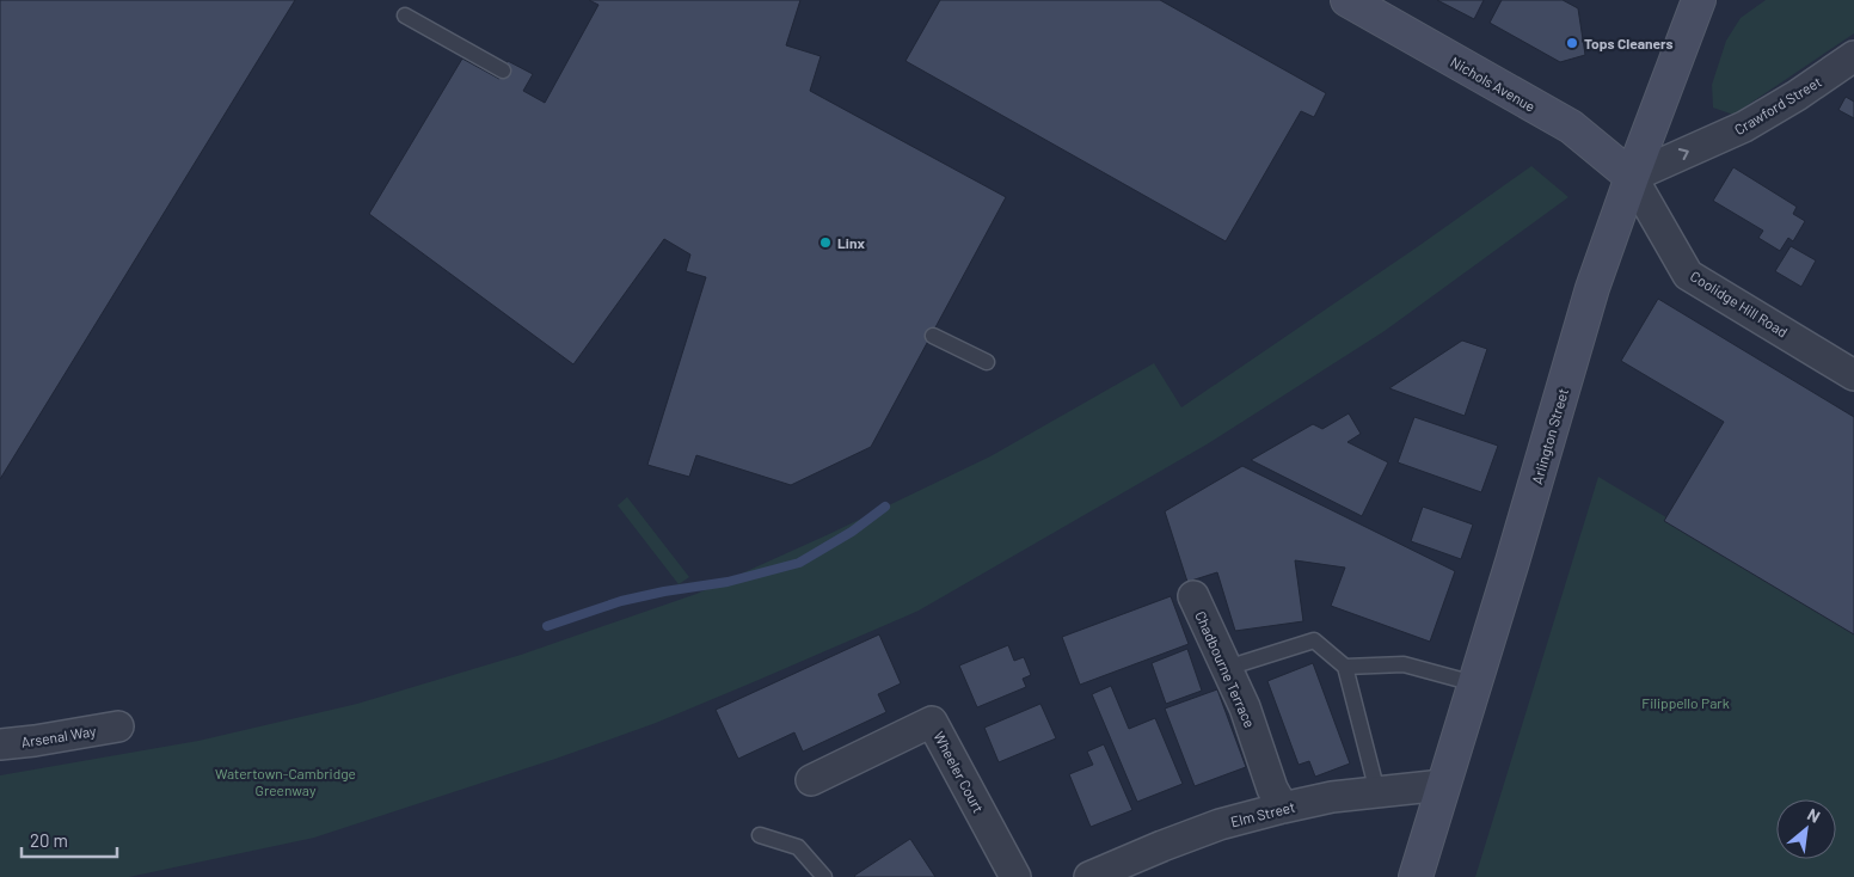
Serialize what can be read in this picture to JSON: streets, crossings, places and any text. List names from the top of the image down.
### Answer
{
  "streets": {
    "street": [
      "Nichols Avenue",
      "Crawford Street",
      "Coolidge Hill Road",
      "Arlington Street",
      "Chadbourne Terrace",
      "Arsenal Way",
      "Wheeler Court",
      "Elm Street"
    ]
  },
  "crossings": [
    ["Nichols Avenue", "Crawford Street"],
    ["Nichols Avenue", "Coolidge Hill Road"],
    ["Nichols Avenue", "Arlington Street"],
    ["Crawford Street", "Coolidge Hill Road"],
    ["Crawford Street", "Arlington Street"],
    ["Coolidge Hill Road", "Arlington Street"],
    ["Arlington Street", "Elm Street"],
    ["Chadbourne Terrace", "Elm Street"]
  ],
  "one_way": ["Crawford Street"],
  "parks": ["Filippello Park", "Watertown-Cambridge Greenway"],
  "places": ["Tops Cleaners", "Linx"],
  "scale_bar": "20 m",
  "north": "top right"
}
